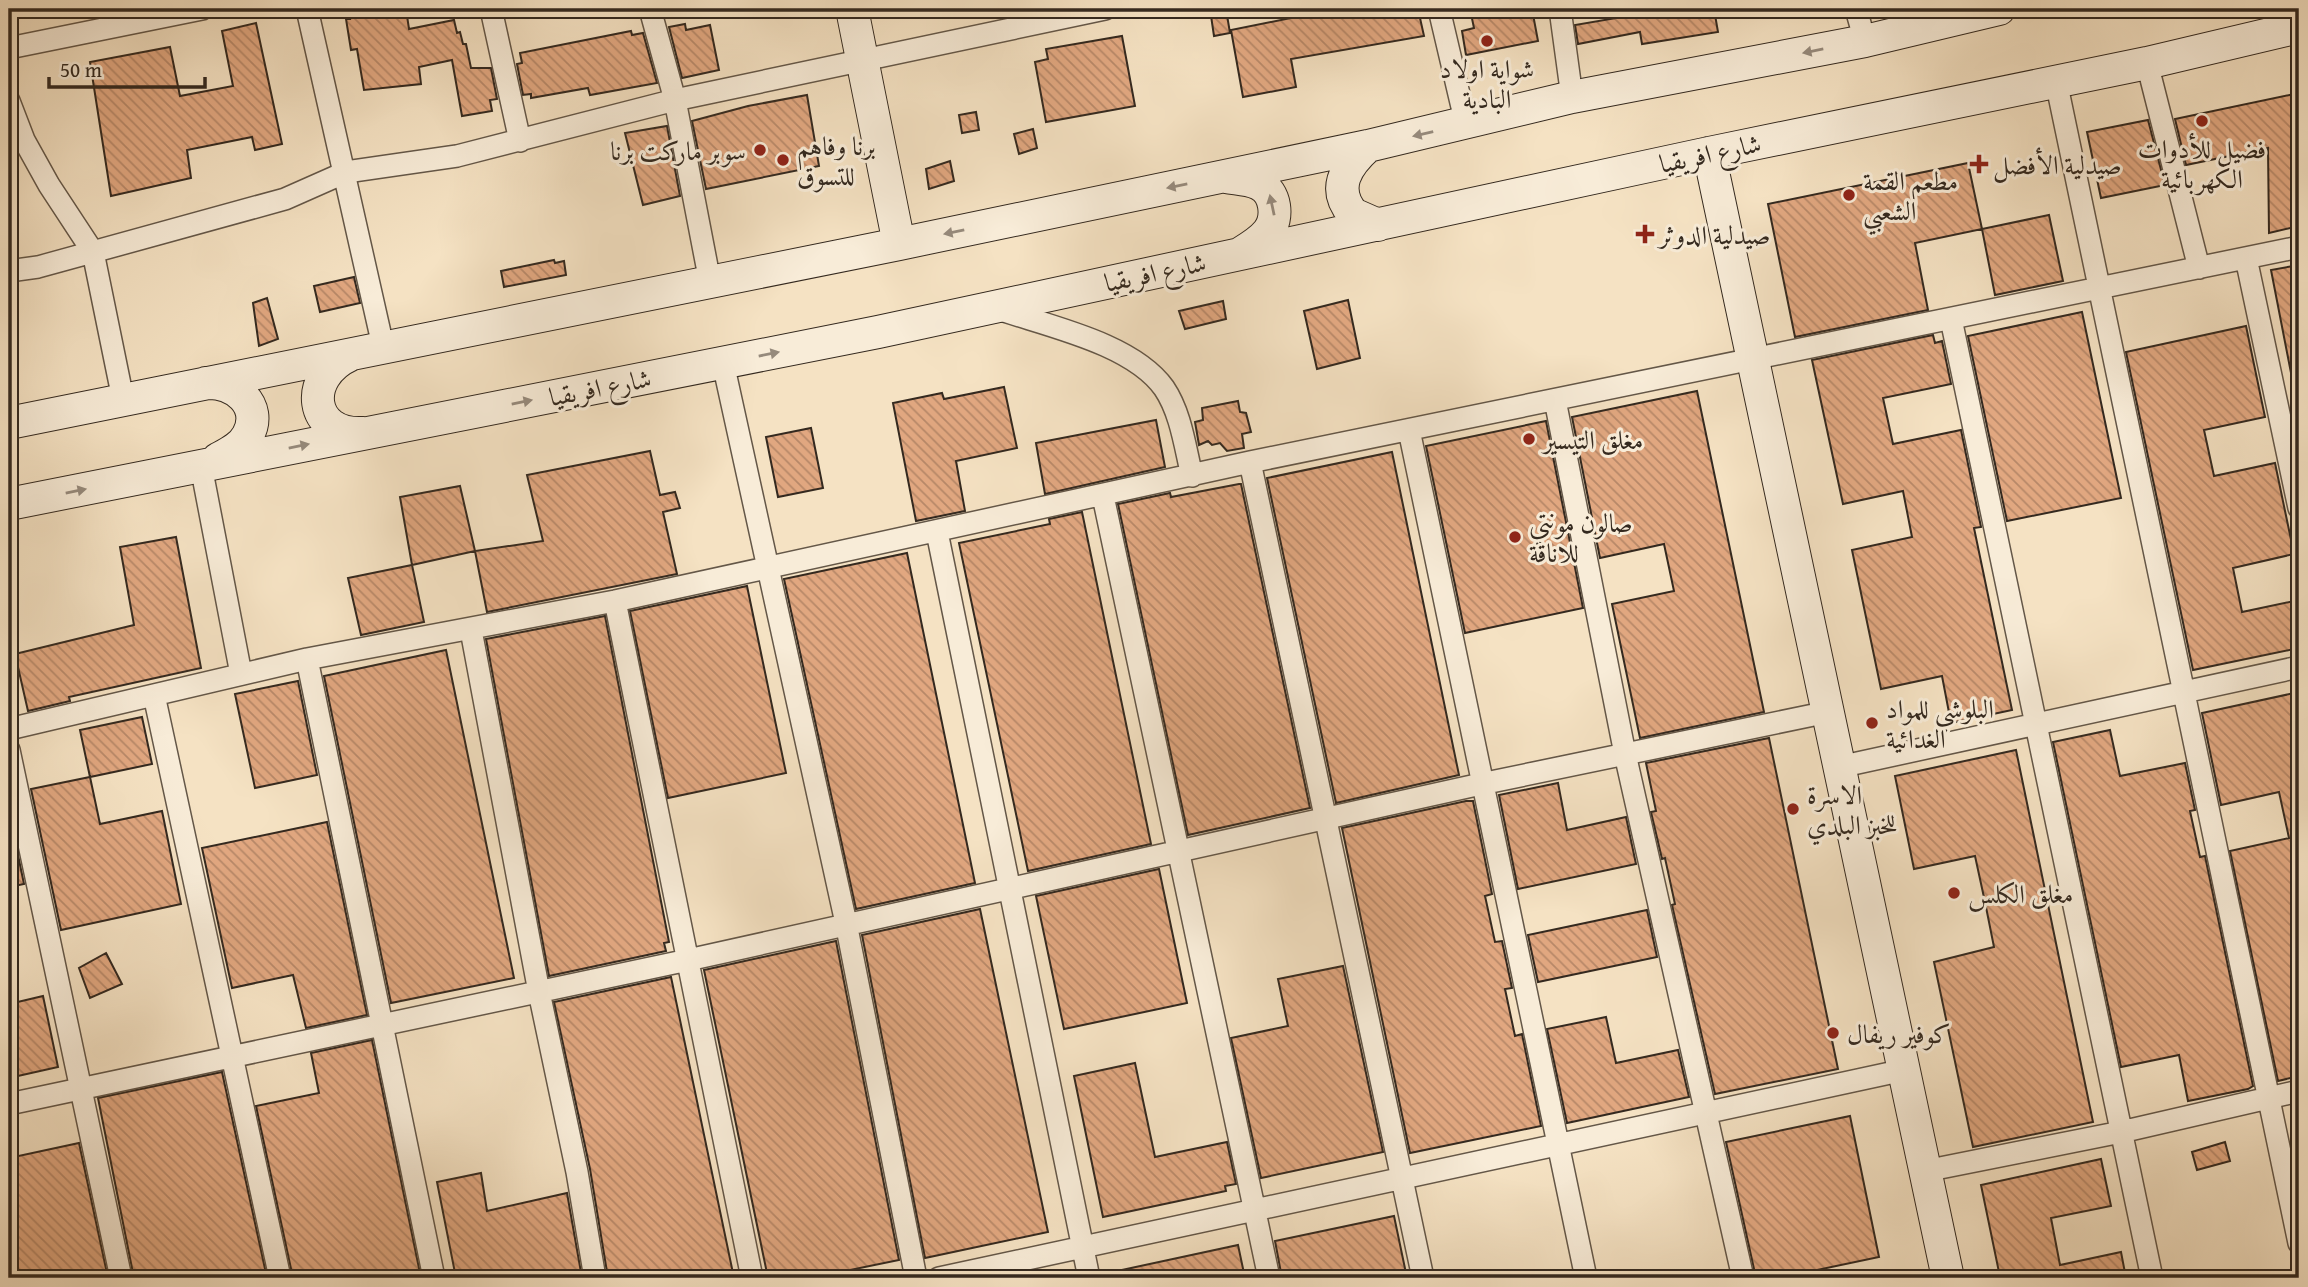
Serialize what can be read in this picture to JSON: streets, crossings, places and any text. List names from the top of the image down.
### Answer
{
  "streets": {
    "street": ["شارع افريقيا"]
  },
  "places": {
    "other": [
      "شواية اولاد البادية",
      "فضيل للأدوات الكهربائية",
      "سوبر ماركت برنا",
      "برنا وفاهم للتسوق",
      "مطعم القمة الشعبي",
      "مغلق التيسير",
      "صالون مونتي للاناقة",
      "البلوشي للمواد الغدائية",
      "الاسرة للخبز البلدي",
      "مغلق الكلس",
      "كوفير ريفال"
    ],
    "health": ["صيدلية الأفضل", "صيدلية الدوثر"]
  },
  "scale_bar": "50 m"
}
